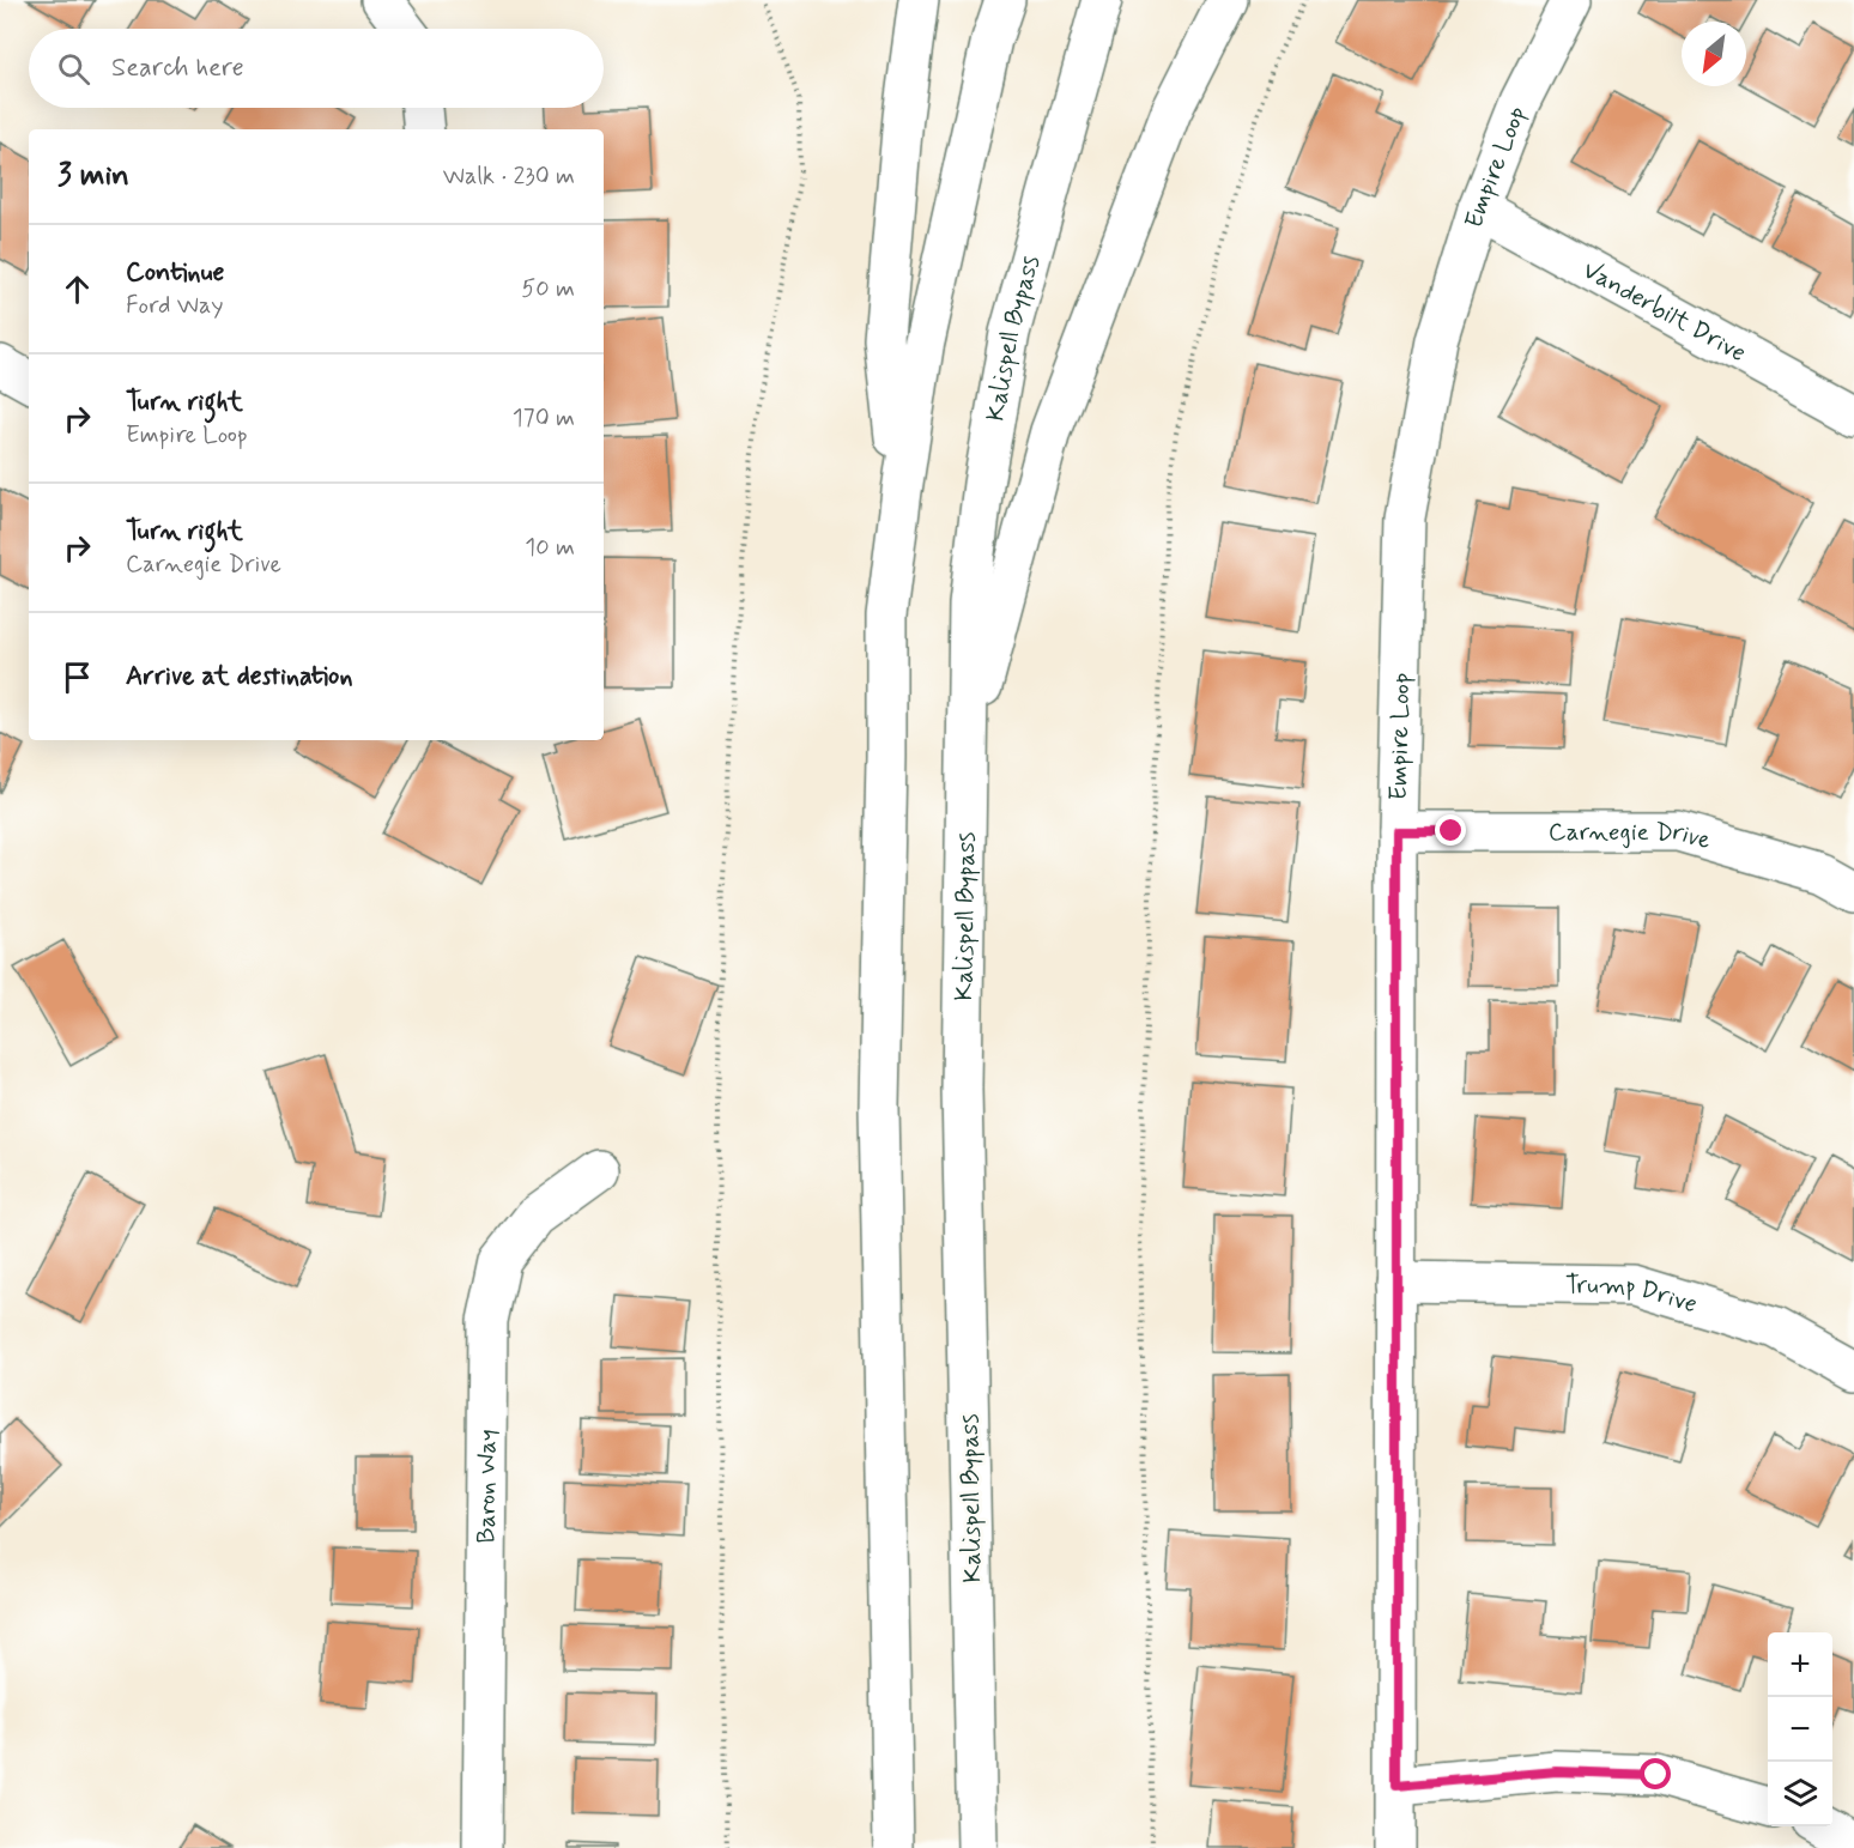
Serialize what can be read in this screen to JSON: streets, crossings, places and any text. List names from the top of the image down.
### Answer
{
  "streets": {
    "main road": [
      "Empire Loop",
      "Vanderbilt Drive",
      "Kalispell Bypass",
      "Carnegie Drive",
      "Trump Drive",
      "Baron Way"
    ]
  },
  "crossings": [
    ["Empire Loop", "Vanderbilt Drive"],
    ["Empire Loop", "Carnegie Drive"],
    ["Empire Loop", "Trump Drive"]
  ],
  "north": "bottom left",
  "page": {
    "search": "Search here",
    "heading": ["3 min", "Walk · 230 m"],
    "list": [
      ["Continue", "Ford Way", "50 m"],
      ["Turn right", "Empire Loop", "170 m"],
      ["Turn right", "Carnegie Drive", "10 m"],
      "Arrive at destination"
    ],
    "map_buttons": ["+", "−"]
  }
}
